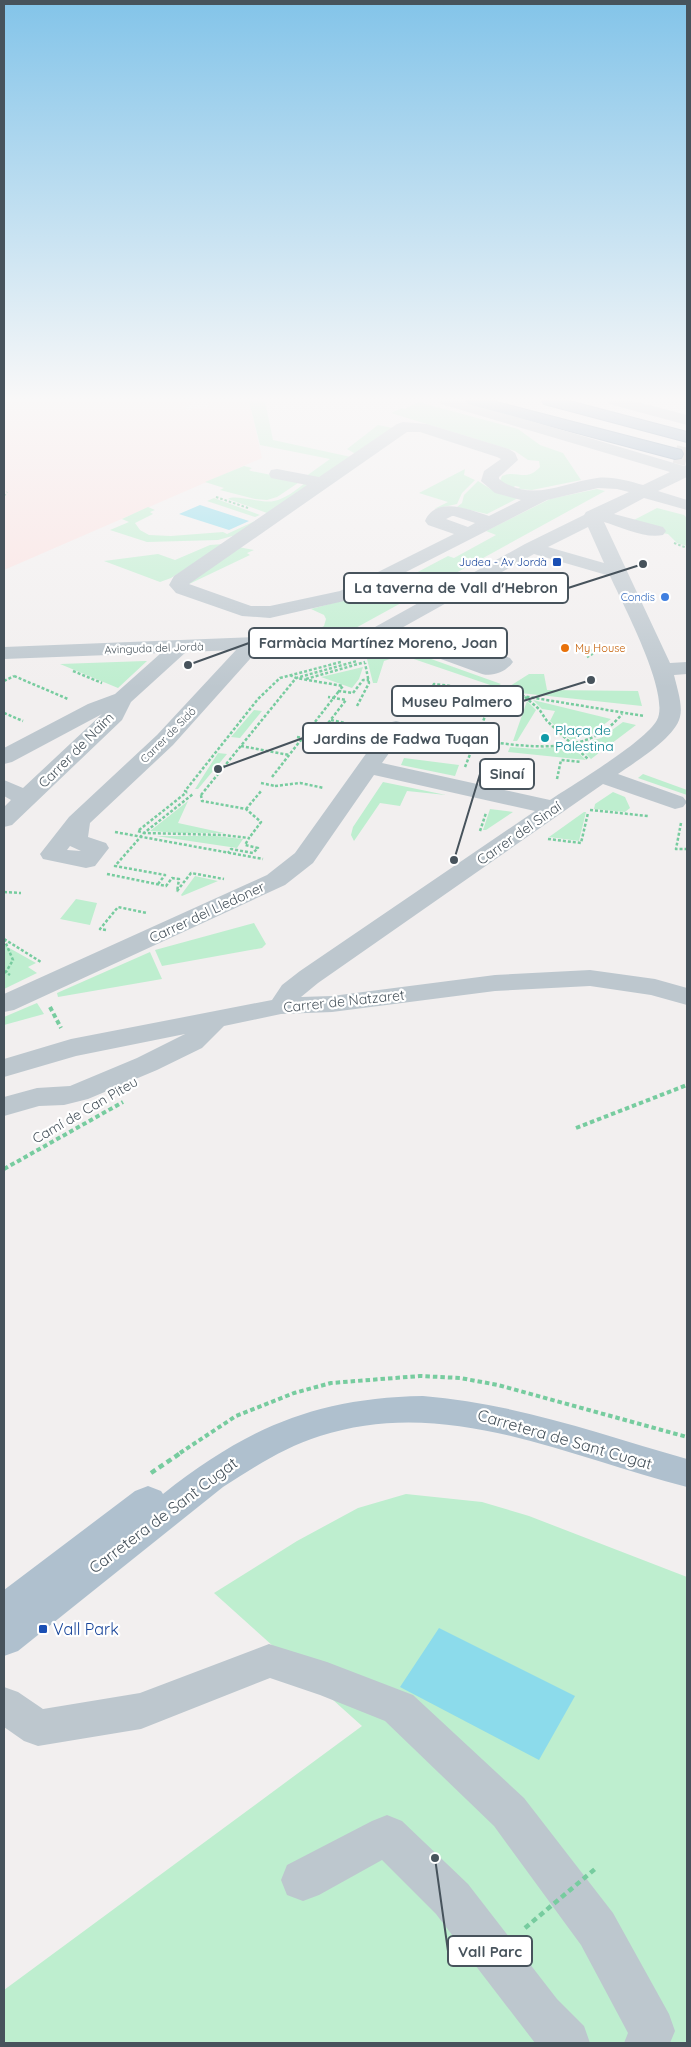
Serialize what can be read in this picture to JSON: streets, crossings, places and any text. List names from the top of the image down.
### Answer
{
  "streets": {
    "main road": ["Carretera de Sant Cugat"],
    "street": [
      "Avinguda del Jordà",
      "Carrer de Sidó",
      "Carrer de Naïm",
      "Carrer del Sinaí",
      "Carrer del Lledoner",
      "Carrer de Natzaret"
    ],
    "path": ["Camí de Can Piteu"]
  },
  "crossings": [
    ["Avinguda del Jordà", "Carrer de Sidó"],
    ["Avinguda del Jordà", "Carrer de Naïm"],
    ["Carrer del Sinaí", "Carrer de Natzaret"]
  ],
  "places": {
    "transit": ["Judea - Av Jordà", "Vall Park"],
    "other": [
      "La taverna de Vall d'Hebron",
      "Condis",
      "My House",
      "Farmàcia Martínez Moreno, Joan",
      "Museu Palmero",
      "Plaça de Palestina",
      "Jardins de Fadwa Tuqan",
      "Sinaí",
      "Vall Parc"
    ]
  }
}
